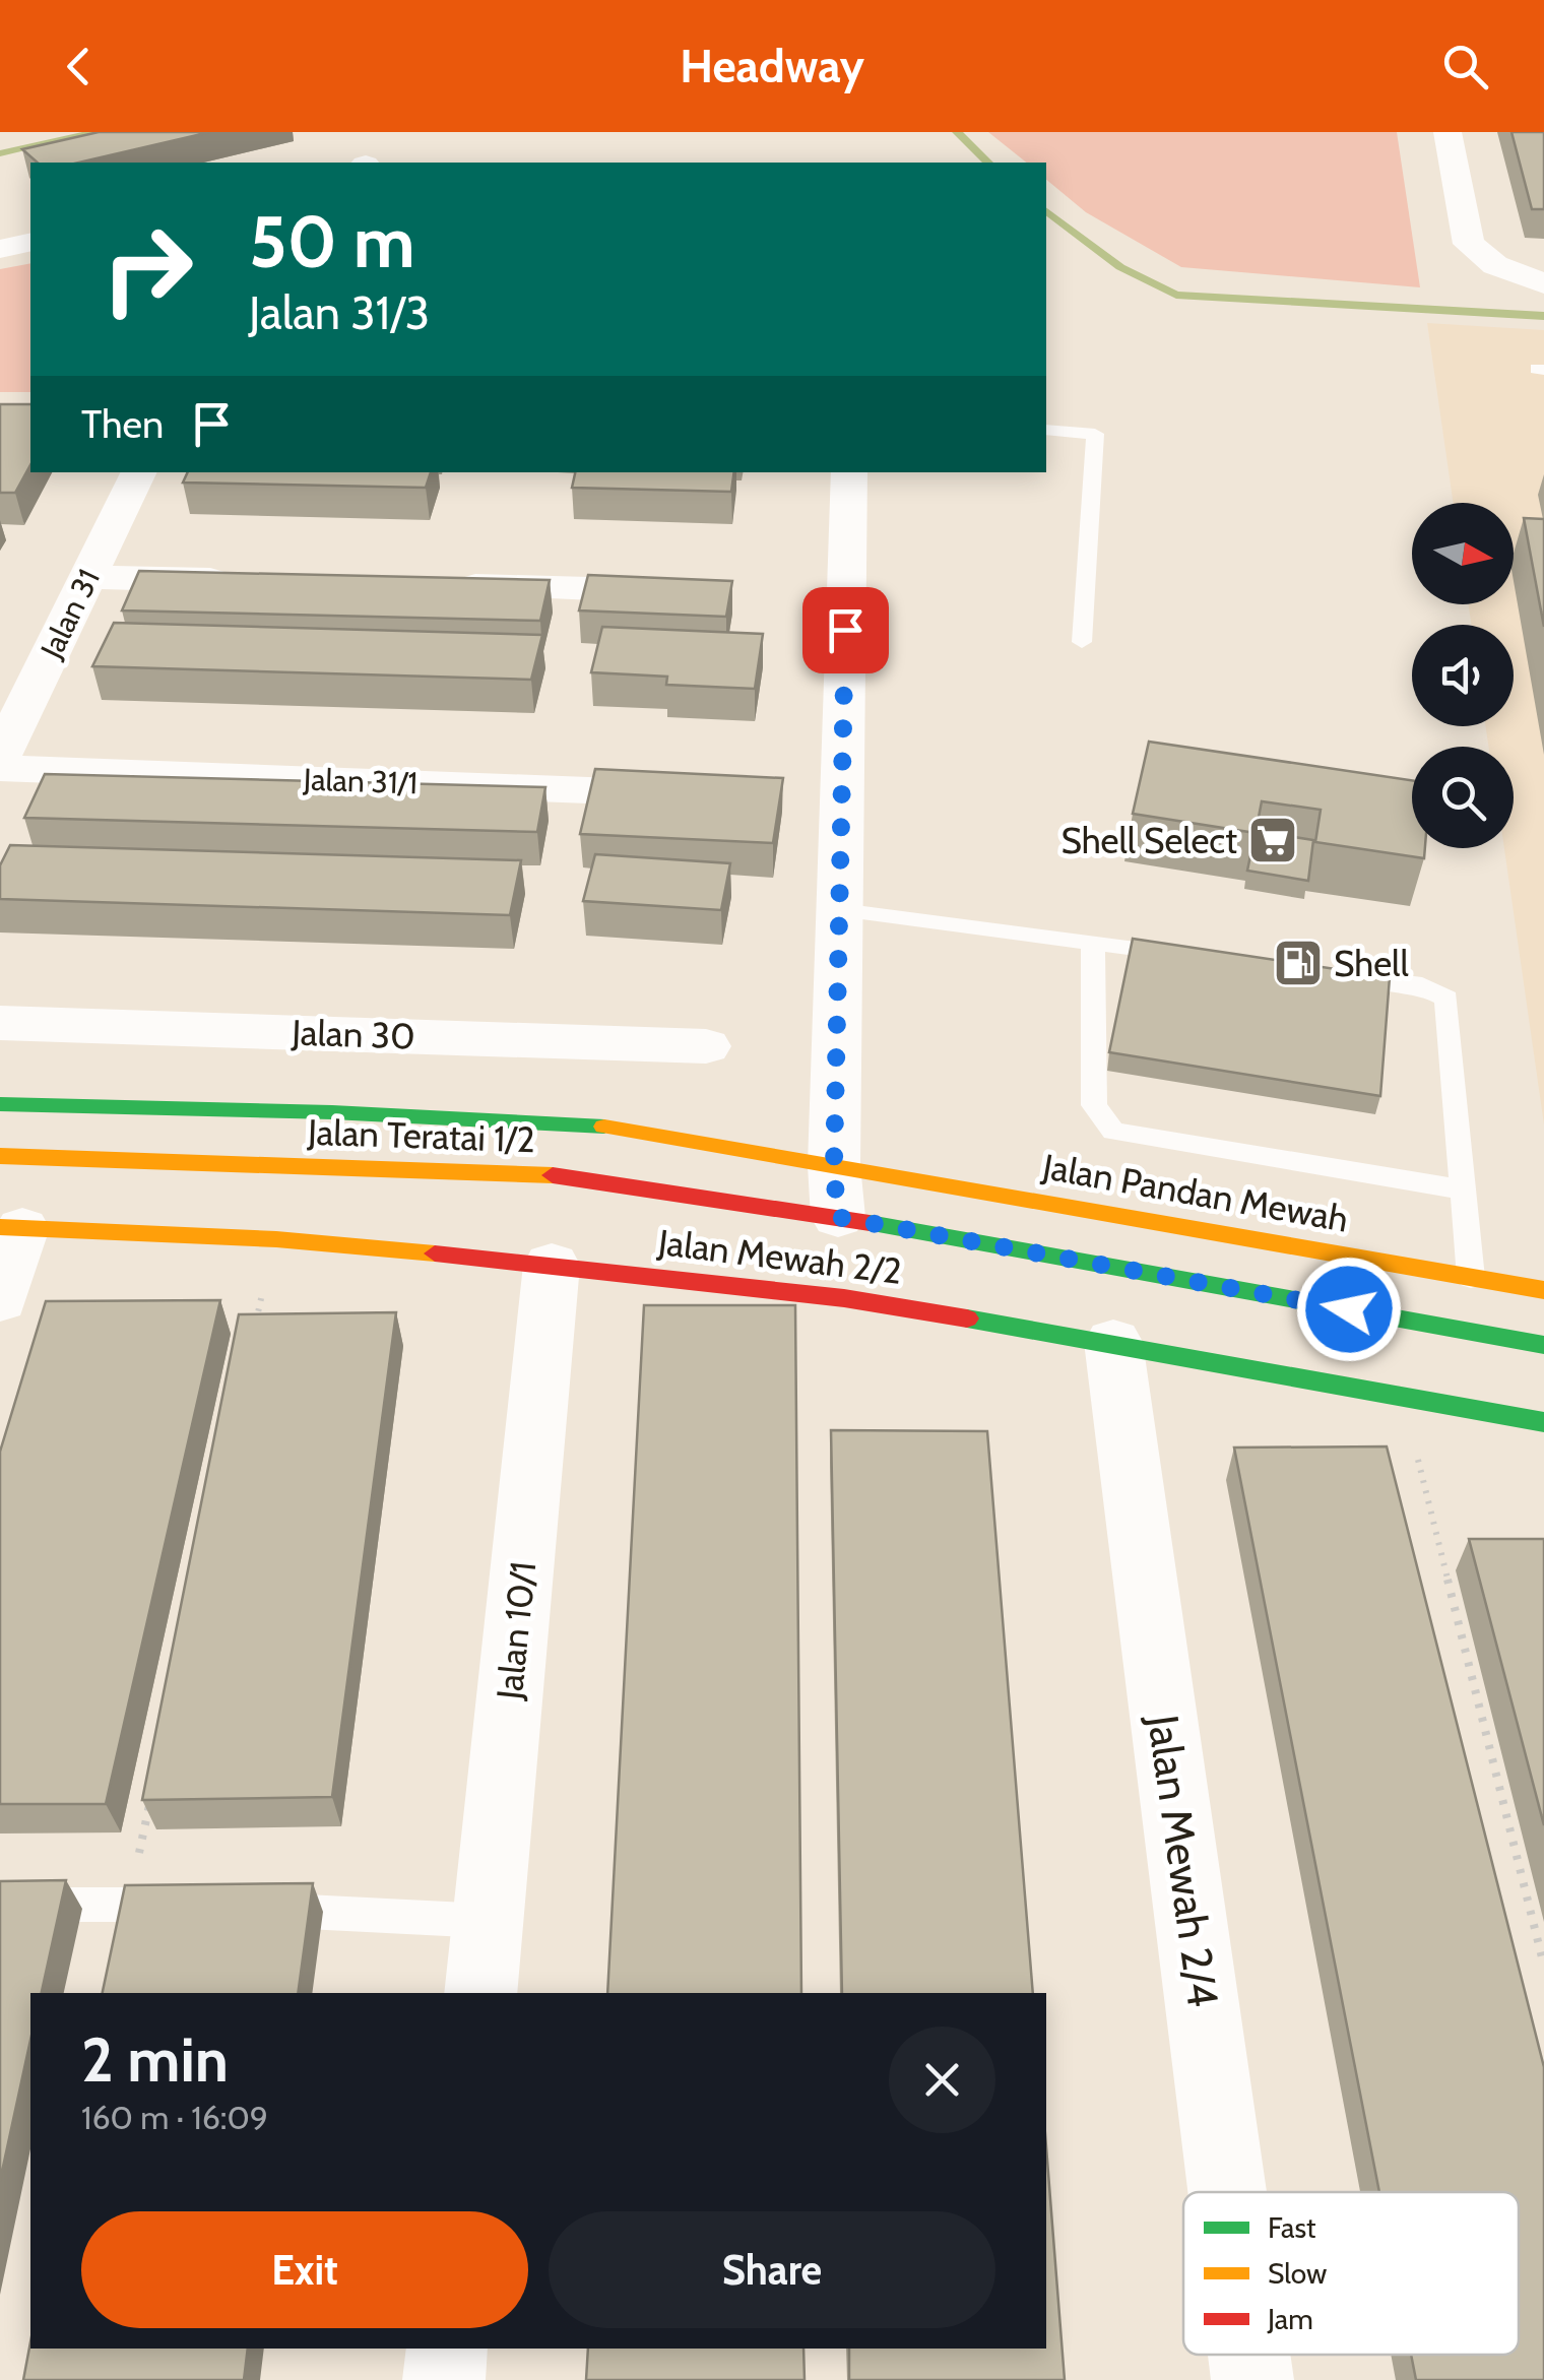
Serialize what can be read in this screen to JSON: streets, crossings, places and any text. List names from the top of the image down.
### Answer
{
  "streets": {
    "main road": ["Jalan Teratai 1/2", "Jalan Pandan Mewah", "Jalan Mewah 2/2"],
    "street": [
      "Jalan 31",
      "Jalan 31/1",
      "Jalan 30",
      "Jalan 10/1",
      "Jalan Mewah 2/4"
    ]
  },
  "crossings": [
    ["Jalan Teratai 1/2", "Jalan Pandan Mewah"],
    ["Jalan Mewah 2/2", "Jalan 10/1"],
    ["Jalan Mewah 2/2", "Jalan Mewah 2/4"]
  ],
  "places": {
    "supermarket": ["Shell Select"],
    "fuel station": ["Shell"]
  },
  "legend": ["Fast", "Slow", "Jam"],
  "north": "right",
  "page": {
    "header": "Headway",
    "turn": ["50 m", "Jalan 31/3"],
    "then": "Then",
    "heading": ["2 min", "160 m · 16:09"],
    "buttons": ["Exit", "Share"]
  }
}
